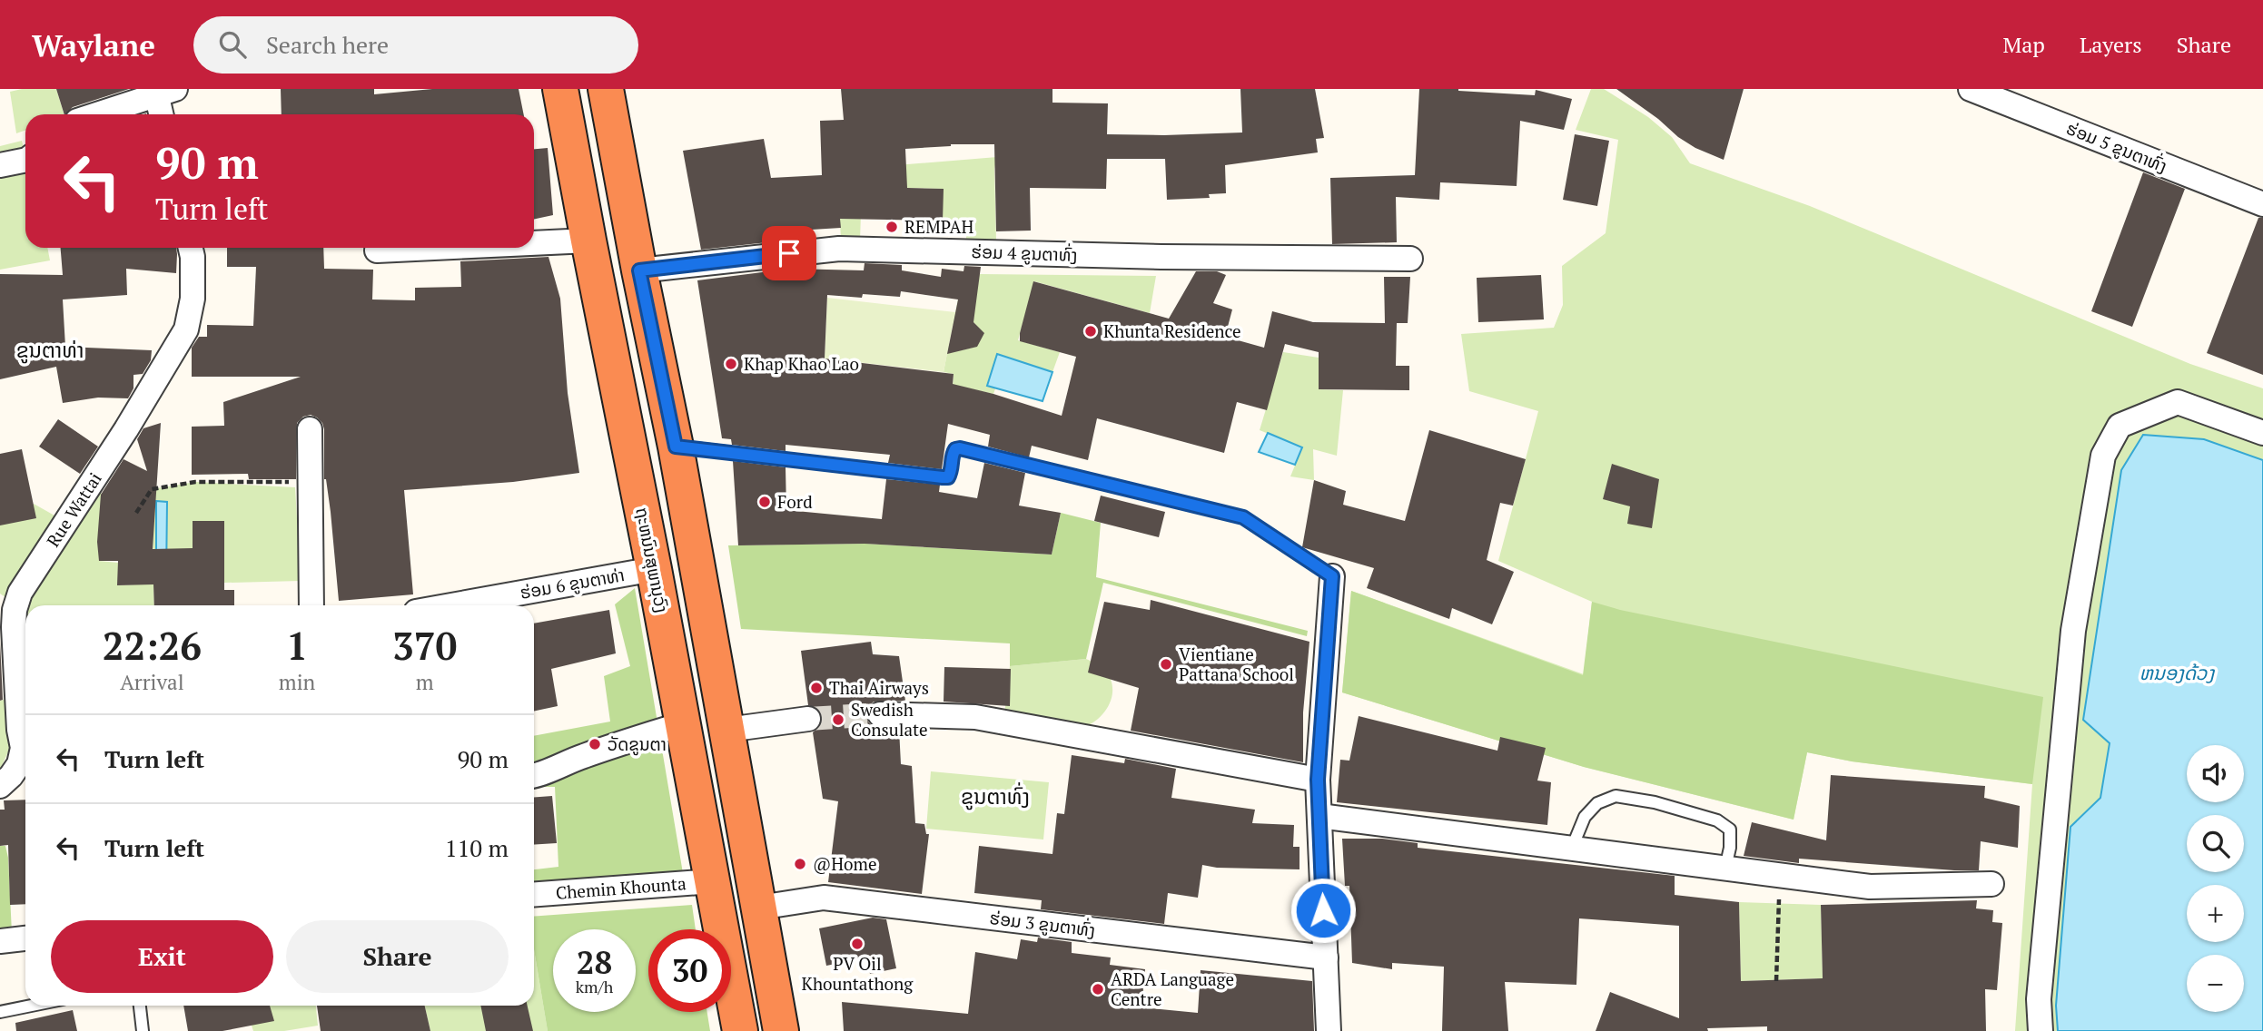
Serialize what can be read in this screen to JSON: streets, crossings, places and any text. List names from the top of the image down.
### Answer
{
  "streets": {
    "highway": ["ຖະຫນົນສຸພານຸວົງ"],
    "street": [
      "ຮ່ອມ 5 ຂູນຕາທົ່ງ",
      "ຮ່ອມ 4 ຂູນຕາທົ່ງ",
      "Rue Wattai",
      "ຮ່ອມ 6 ຂູນຕາທ່າ",
      "Chemin Khounta",
      "ຮ່ອມ 3 ຂູນຕາທົ່ງ"
    ]
  },
  "crossings": [
    ["ຖະຫນົນສຸພານຸວົງ", "ຮ່ອມ 6 ຂູນຕາທ່າ"],
    ["ຖະຫນົນສຸພານຸວົງ", "Chemin Khounta"]
  ],
  "districts": ["ຂູນຕາທ່າ", "ຂູນຕາທົ່ງ"],
  "water": ["ຫນອງດ້ວງ"],
  "places": [
    "REMPAH",
    "Khunta Residence",
    "Khap Khao Lao",
    "Ford",
    "Vientiane Pattana School",
    "Thai Airways",
    "Swedish Consulate",
    "ວັດຂູນຕາ",
    "@Home",
    "PV Oil Khountathong",
    "ARDA Language Centre"
  ],
  "page": {
    "header": "Waylane",
    "search": "Search here",
    "nav": ["Map", "Layers", "Share"],
    "turn": ["90 m", "Turn left"],
    "eta": [
      "22:26",
      "Arrival",
      "1",
      "min",
      "370",
      "m"
    ],
    "list": [
      {
        "name": "Turn left",
        "value": "90 m"
      },
      {
        "name": "Turn left",
        "value": "110 m"
      }
    ],
    "map_buttons": ["+", "−"],
    "buttons": ["Exit", "Share"],
    "speed": "28 km/h",
    "limit": "30"
  }
}
